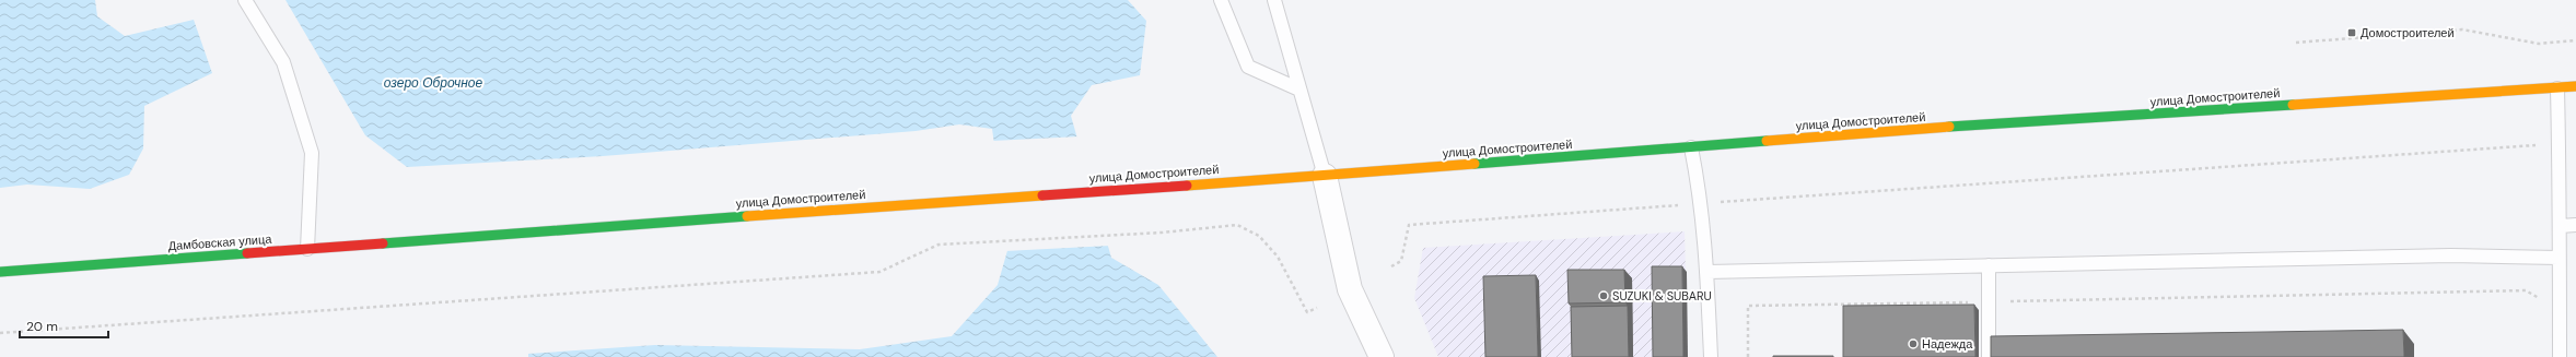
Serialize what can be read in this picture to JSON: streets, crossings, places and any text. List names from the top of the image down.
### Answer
{
  "streets": {
    "main road": ["улица Домостроителей", "Дамбовская улица"]
  },
  "crossings": [
    ["улица Домостроителей", "Дамбовская улица"]
  ],
  "water": ["озеро Оброчное"],
  "places": {
    "transit": ["Домостроителей"],
    "other": ["SUZUKI & SUBARU", "Надежда"]
  },
  "scale_bar": "20 m"
}
